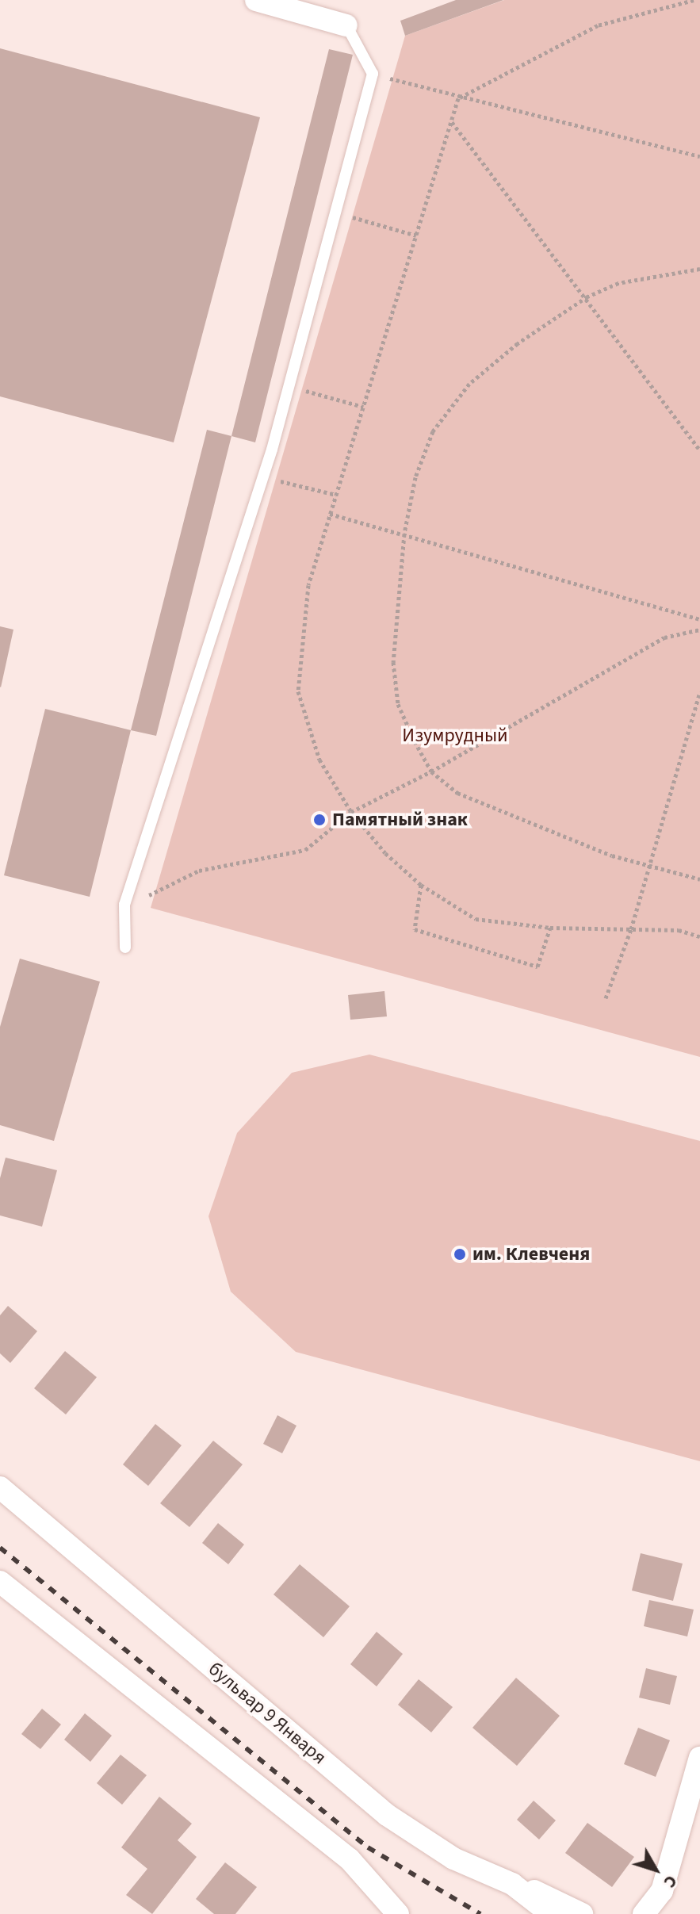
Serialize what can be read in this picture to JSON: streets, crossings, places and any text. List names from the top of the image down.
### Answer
{
  "streets": {
    "street": ["бульвар 9 Января"]
  },
  "parks": ["Изумрудный"],
  "places": ["Памятный знак", "им. Клевченя"],
  "north": "bottom right"
}
